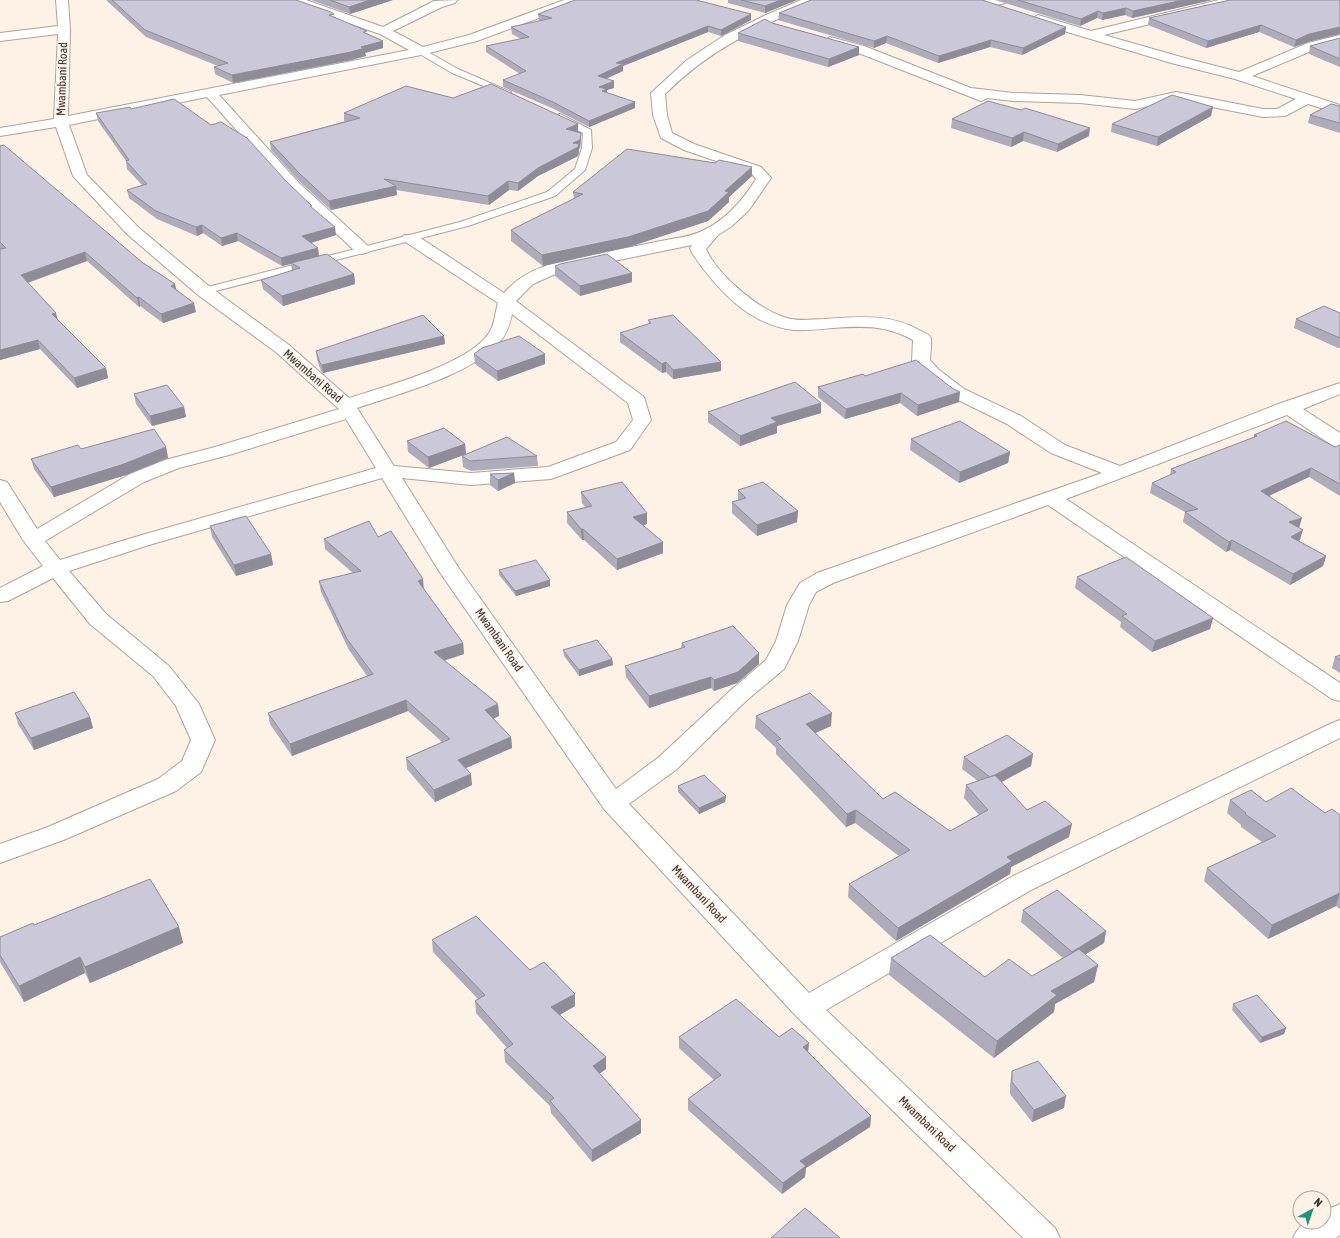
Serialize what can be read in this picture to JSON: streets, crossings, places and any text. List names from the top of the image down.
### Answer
{
  "streets": {
    "street": ["Mwambani Road"]
  },
  "north": "top right"
}
